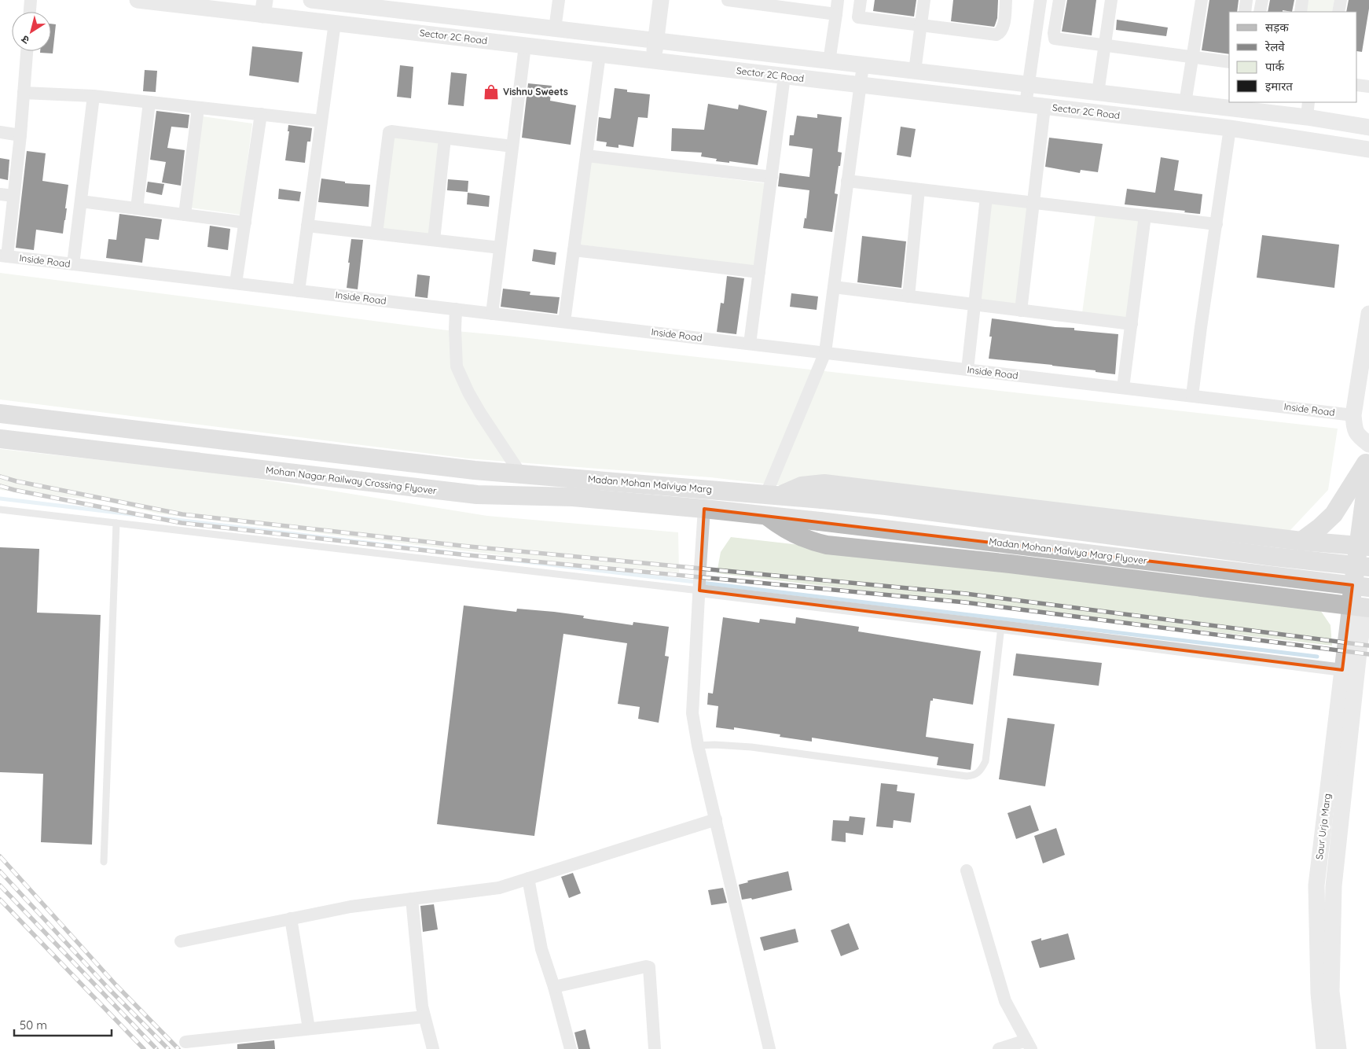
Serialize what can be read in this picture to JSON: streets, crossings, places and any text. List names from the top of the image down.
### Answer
{
  "streets": {
    "main road": ["Mohan Nagar Railway Crossing Flyover", "Madan Mohan Malviya Marg", "Madan Mohan Malviya Marg Flyover"],
    "street": ["Sector 2C Road", "Inside Road", "Saur Urja Marg"]
  },
  "crossings": [
    ["Mohan Nagar Railway Crossing Flyover", "Madan Mohan Malviya Marg"],
    ["Madan Mohan Malviya Marg", "Madan Mohan Malviya Marg Flyover"]
  ],
  "places": {
    "shop": ["Vishnu Sweets"]
  },
  "legend": [
    "सड़क",
    "रेलवे",
    "पार्क",
    "इमारत"
  ],
  "scale_bar": "50 m",
  "north": "bottom left"
}
